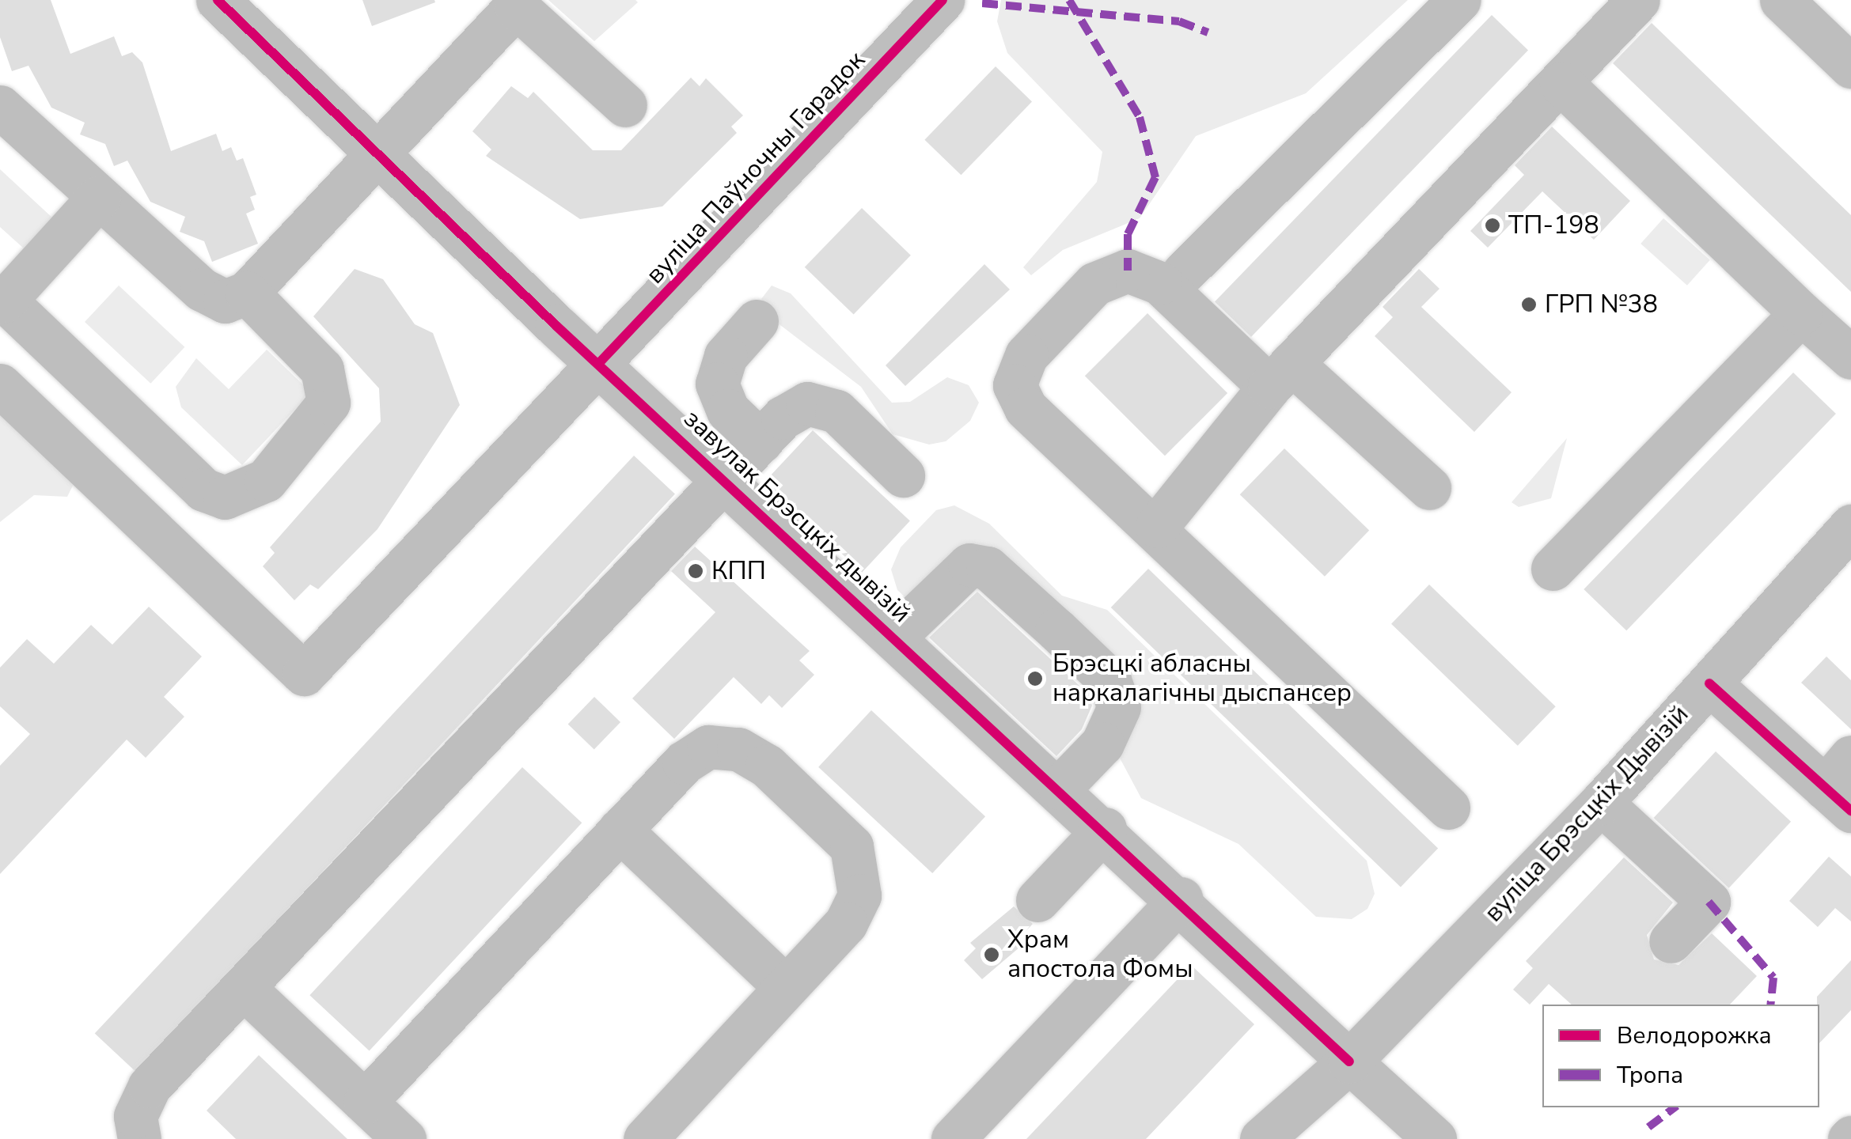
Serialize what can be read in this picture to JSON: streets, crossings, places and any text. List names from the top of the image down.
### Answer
{
  "streets": {
    "street": ["вуліца Паўночны Гарадок", "завулак Брэсцкіх дывізій", "вуліца Брэсцкіх Дывізій"]
  },
  "crossings": [
    ["вуліца Паўночны Гарадок", "завулак Брэсцкіх дывізій"],
    ["завулак Брэсцкіх дывізій", "вуліца Брэсцкіх Дывізій"]
  ],
  "places": [
    "ТП-198",
    "ГРП №38",
    "КПП",
    "Брэсцкі абласны наркалагічны дыспансер",
    "Храм апостола Фомы"
  ],
  "legend": ["Велодорожка", "Тропа"]
}
